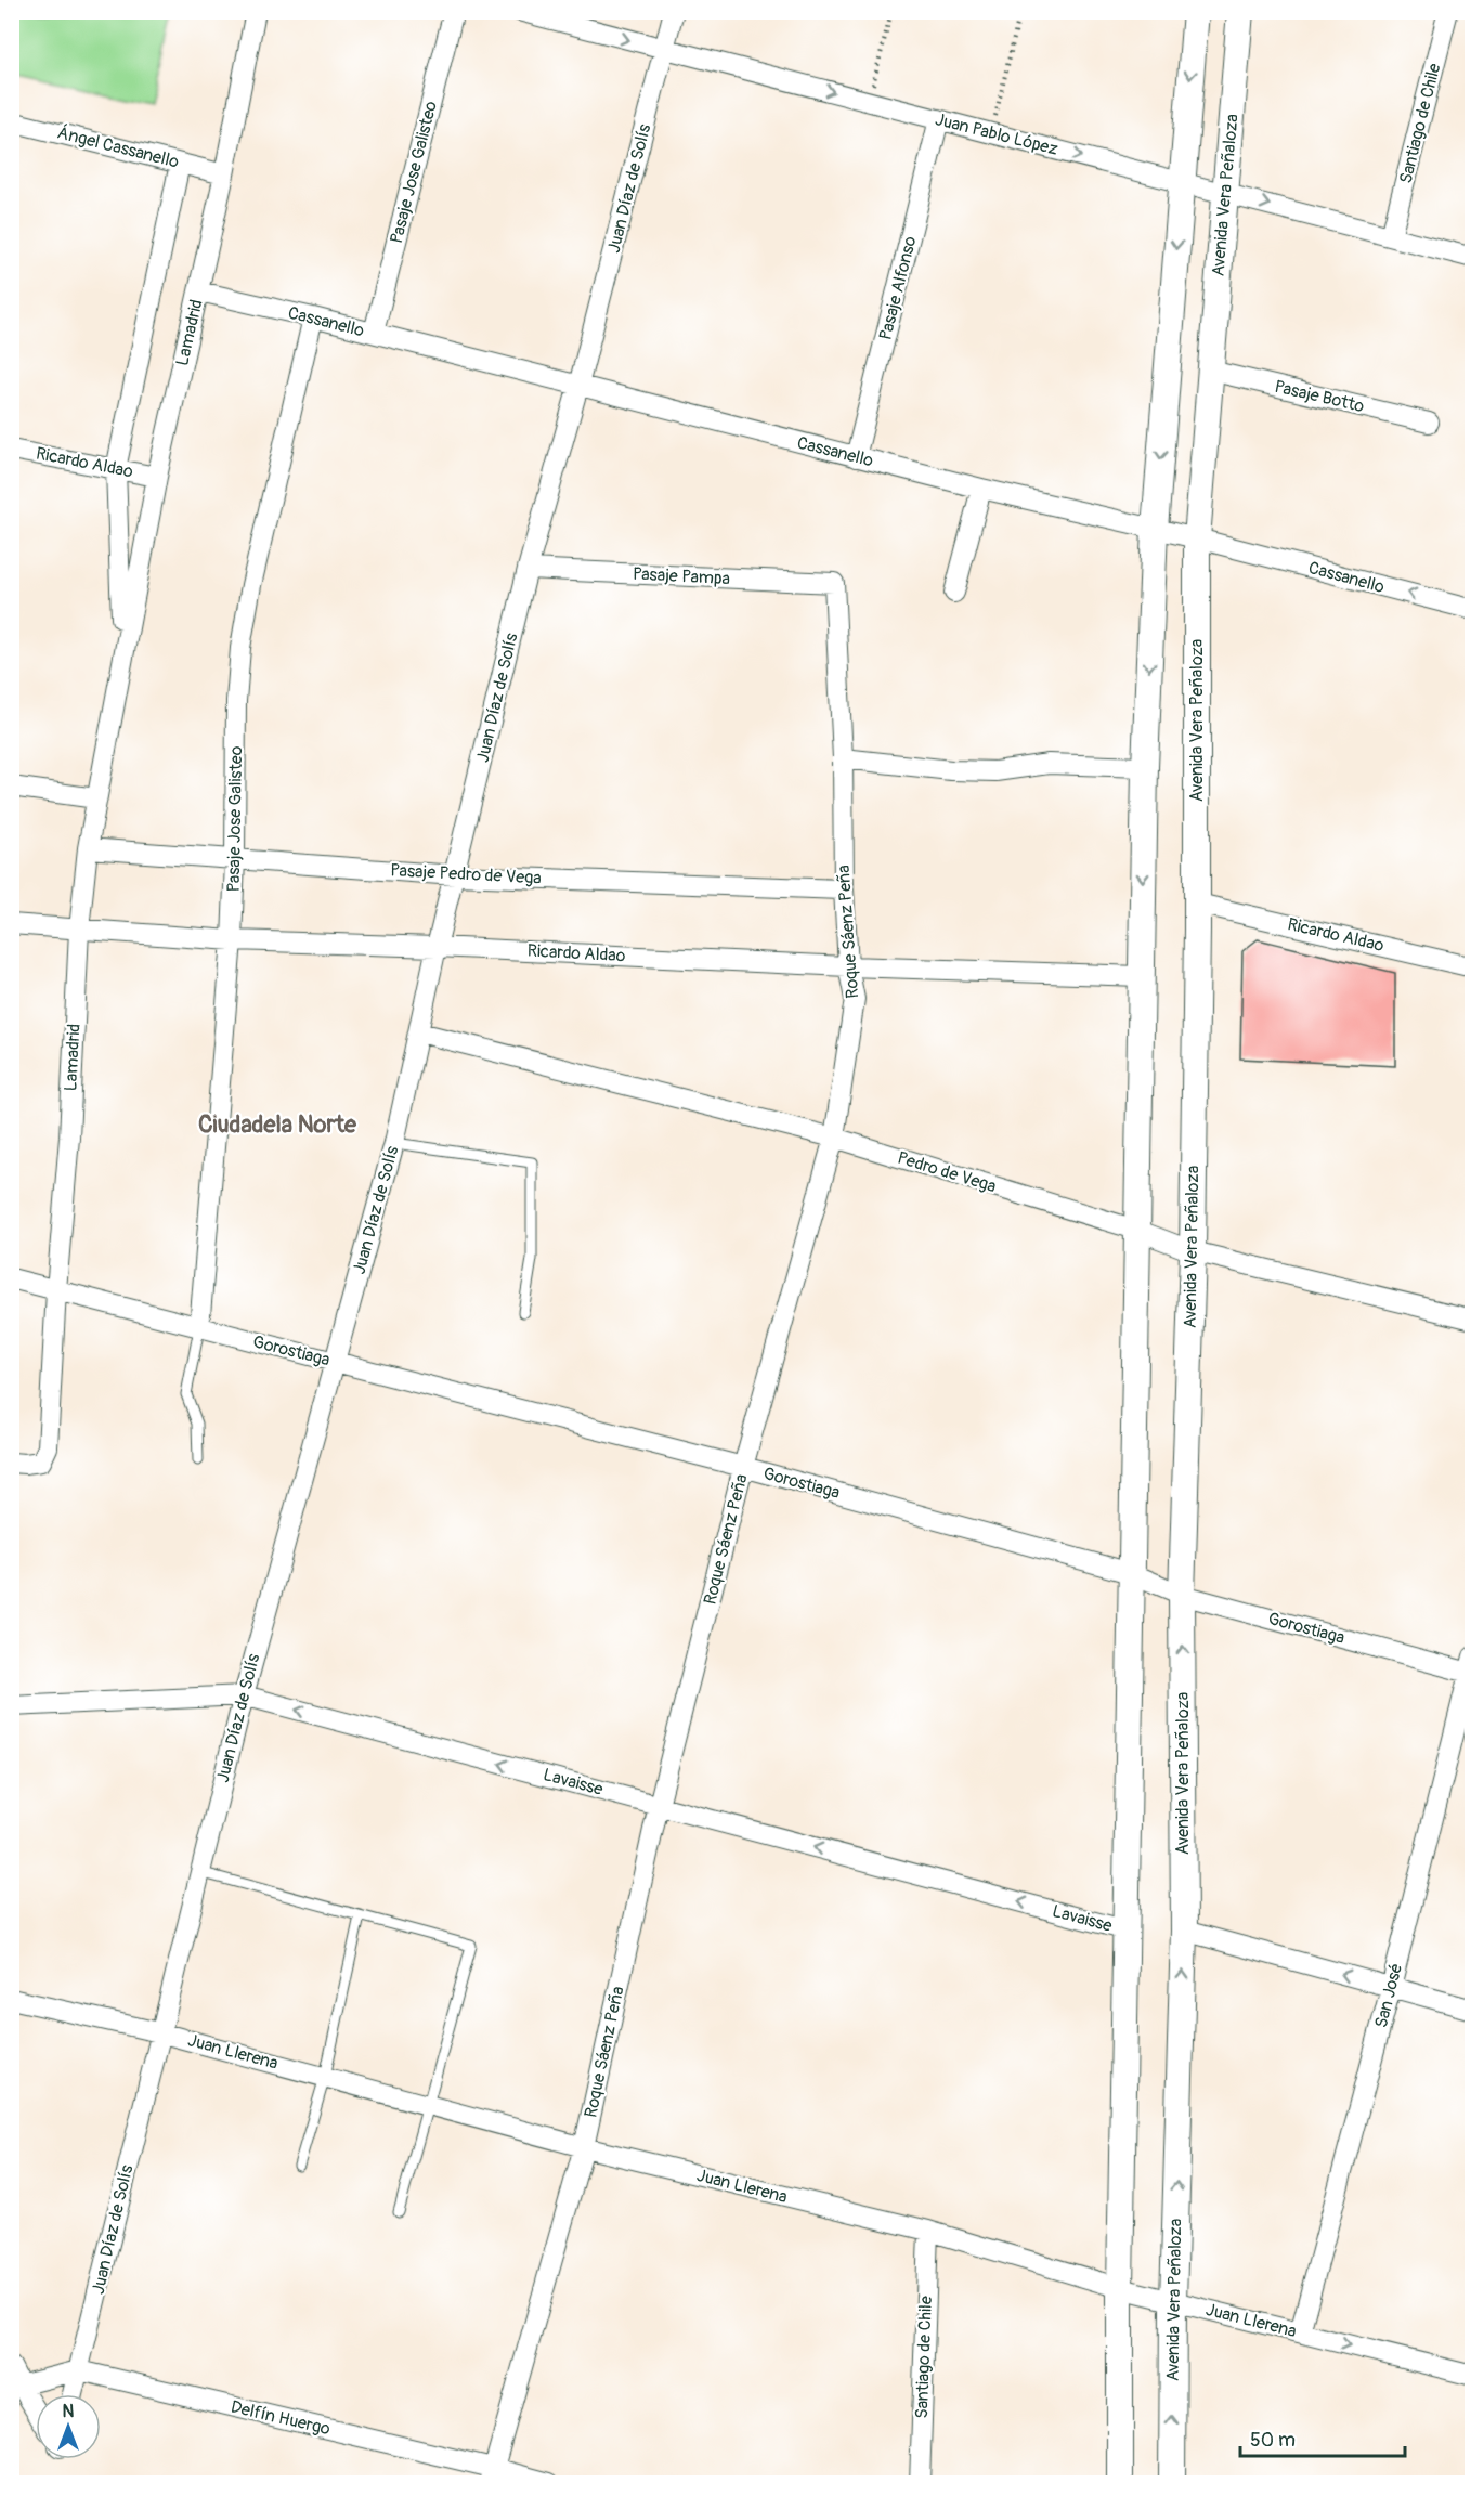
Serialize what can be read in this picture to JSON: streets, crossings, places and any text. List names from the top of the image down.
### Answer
{
  "streets": {
    "main road": ["Avenida Vera Peñaloza"],
    "street": [
      "Santiago de Chile",
      "Juan Pablo López",
      "Ángel Cassanello",
      "Pasaje Jose Galisteo",
      "Juan Díaz de Solís",
      "Pasaje Alfonso",
      "Cassanello",
      "Lamadrid",
      "Pasaje Botto",
      "Ricardo Aldao",
      "Pasaje Pampa",
      "Pasaje Pedro de Vega",
      "Roque Sáenz Peña",
      "Pedro de Vega",
      "Gorostiaga",
      "Lavaisse",
      "San José",
      "Juan Llerena",
      "Delfín Huergo"
    ]
  },
  "crossings": [
    ["Santiago de Chile", "Juan Pablo López"],
    ["Santiago de Chile", "Juan Llerena"],
    ["Juan Pablo López", "Juan Díaz de Solís"],
    ["Juan Pablo López", "Avenida Vera Peñaloza"],
    ["Juan Pablo López", "Pasaje Alfonso"],
    ["Ángel Cassanello", "Lamadrid"],
    ["Pasaje Jose Galisteo", "Cassanello"],
    ["Pasaje Jose Galisteo", "Ricardo Aldao"],
    ["Pasaje Jose Galisteo", "Pasaje Pedro de Vega"],
    ["Pasaje Jose Galisteo", "Gorostiaga"],
    ["Juan Díaz de Solís", "Cassanello"],
    ["Juan Díaz de Solís", "Ricardo Aldao"],
    ["Juan Díaz de Solís", "Pasaje Pampa"],
    ["Juan Díaz de Solís", "Pasaje Pedro de Vega"],
    ["Juan Díaz de Solís", "Pedro de Vega"],
    ["Juan Díaz de Solís", "Gorostiaga"],
    ["Juan Díaz de Solís", "Lavaisse"],
    ["Juan Díaz de Solís", "Juan Llerena"],
    ["Juan Díaz de Solís", "Delfín Huergo"],
    ["Avenida Vera Peñaloza", "Cassanello"],
    ["Avenida Vera Peñaloza", "Pasaje Botto"],
    ["Avenida Vera Peñaloza", "Ricardo Aldao"],
    ["Avenida Vera Peñaloza", "Pedro de Vega"],
    ["Avenida Vera Peñaloza", "Gorostiaga"],
    ["Avenida Vera Peñaloza", "Juan Llerena"],
    ["Pasaje Alfonso", "Cassanello"],
    ["Cassanello", "Lamadrid"],
    ["Lamadrid", "Ricardo Aldao"],
    ["Lamadrid", "Pasaje Pedro de Vega"],
    ["Lamadrid", "Gorostiaga"],
    ["Ricardo Aldao", "Roque Sáenz Peña"],
    ["Pasaje Pampa", "Roque Sáenz Peña"],
    ["Pasaje Pedro de Vega", "Roque Sáenz Peña"],
    ["Roque Sáenz Peña", "Pedro de Vega"],
    ["Roque Sáenz Peña", "Gorostiaga"],
    ["Roque Sáenz Peña", "Lavaisse"],
    ["Roque Sáenz Peña", "Juan Llerena"],
    ["Roque Sáenz Peña", "Delfín Huergo"],
    ["Gorostiaga", "San José"],
    ["San José", "Juan Llerena"]
  ],
  "one_way": ["Juan Pablo López", "Lavaisse"],
  "districts": ["Ciudadela Norte"],
  "scale_bar": "50 m",
  "north": "top"
}
